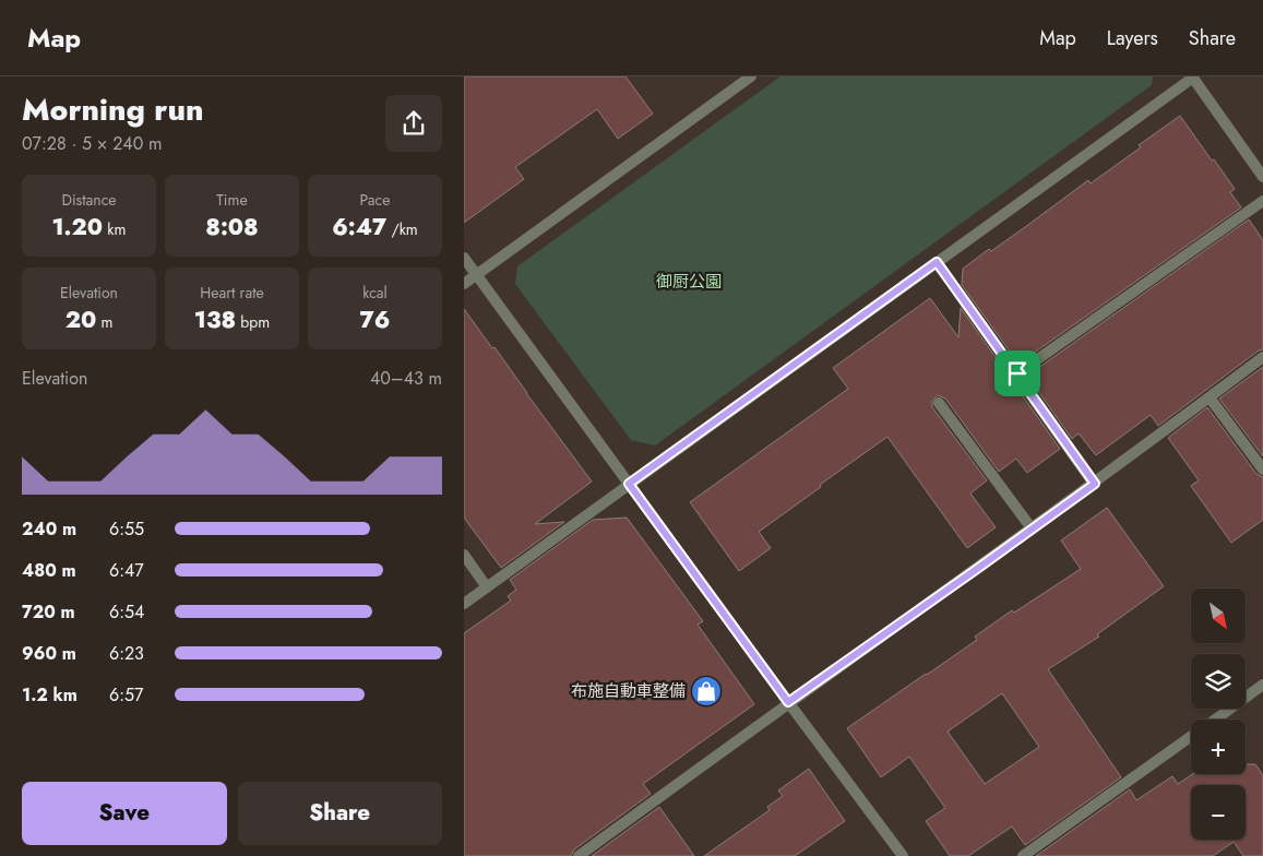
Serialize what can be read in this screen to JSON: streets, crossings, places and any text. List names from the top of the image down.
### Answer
{
  "parks": ["御厨公園"],
  "places": {
    "shop": ["布施自動車整備"]
  },
  "north": "bottom right",
  "page": {
    "header": "Map",
    "nav": ["Map", "Layers", "Share"],
    "heading": ["Morning run", "07:28 · 5 × 240 m"],
    "stats": [
      ["Distance", "1.20 km"],
      ["Time", "8:08"],
      ["Pace", "6:47 /km"],
      ["Elevation", "20 m"],
      ["Heart rate", "138 bpm"],
      ["kcal", "76"]
    ],
    "chart": ["Elevation", "40–43 m"],
    "list": [
      {
        "name": "240 m",
        "note": "6:55"
      },
      {
        "name": "480 m",
        "note": "6:47"
      },
      {
        "name": "720 m",
        "note": "6:54"
      },
      {
        "name": "960 m",
        "note": "6:23"
      },
      {
        "name": "1.2 km",
        "note": "6:57"
      }
    ],
    "map_buttons": ["+", "−"],
    "buttons": ["Save", "Share"]
  }
}
